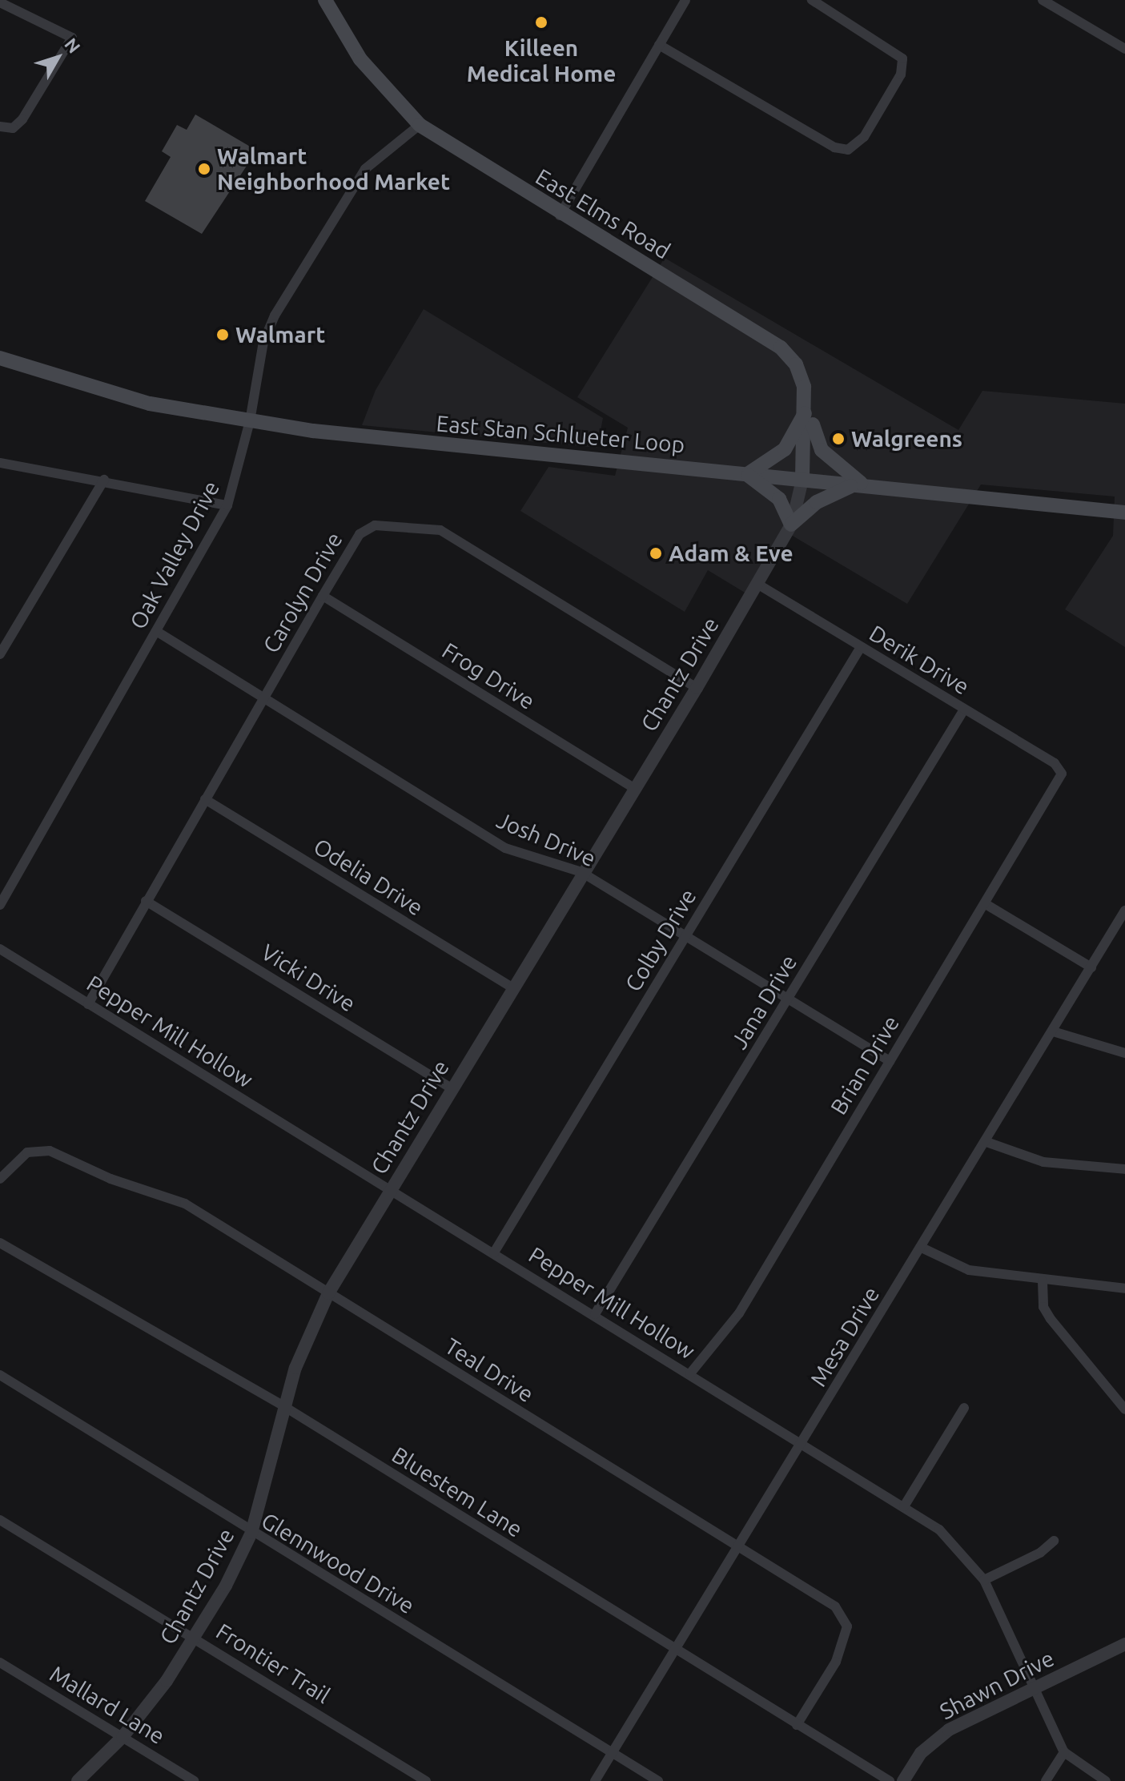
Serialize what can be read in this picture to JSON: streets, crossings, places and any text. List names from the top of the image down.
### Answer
{
  "streets": {
    "main road": ["East Elms Road", "East Stan Schlueter Loop"],
    "street": [
      "Oak Valley Drive",
      "Carolyn Drive",
      "Derik Drive",
      "Chantz Drive",
      "Frog Drive",
      "Josh Drive",
      "Odelia Drive",
      "Colby Drive",
      "Vicki Drive",
      "Jana Drive",
      "Pepper Mill Hollow",
      "Brian Drive",
      "Mesa Drive",
      "Teal Drive",
      "Bluestem Lane",
      "Glennwood Drive",
      "Frontier Trail",
      "Shawn Drive",
      "Mallard Lane"
    ]
  },
  "crossings": [
    ["East Elms Road", "East Stan Schlueter Loop"],
    ["East Elms Road", "Oak Valley Drive"],
    ["East Elms Road", "Chantz Drive"],
    ["East Stan Schlueter Loop", "Oak Valley Drive"],
    ["East Stan Schlueter Loop", "Chantz Drive"],
    ["Oak Valley Drive", "Josh Drive"],
    ["Carolyn Drive", "Chantz Drive"],
    ["Carolyn Drive", "Frog Drive"],
    ["Carolyn Drive", "Josh Drive"],
    ["Carolyn Drive", "Odelia Drive"],
    ["Carolyn Drive", "Vicki Drive"],
    ["Carolyn Drive", "Pepper Mill Hollow"],
    ["Derik Drive", "Chantz Drive"],
    ["Derik Drive", "Colby Drive"],
    ["Derik Drive", "Jana Drive"],
    ["Derik Drive", "Brian Drive"],
    ["Chantz Drive", "Frog Drive"],
    ["Chantz Drive", "Josh Drive"],
    ["Chantz Drive", "Odelia Drive"],
    ["Chantz Drive", "Vicki Drive"],
    ["Chantz Drive", "Pepper Mill Hollow"],
    ["Chantz Drive", "Teal Drive"],
    ["Chantz Drive", "Bluestem Lane"],
    ["Chantz Drive", "Glennwood Drive"],
    ["Chantz Drive", "Frontier Trail"],
    ["Chantz Drive", "Mallard Lane"],
    ["Josh Drive", "Colby Drive"],
    ["Josh Drive", "Jana Drive"],
    ["Josh Drive", "Brian Drive"],
    ["Colby Drive", "Pepper Mill Hollow"],
    ["Jana Drive", "Pepper Mill Hollow"],
    ["Pepper Mill Hollow", "Brian Drive"],
    ["Pepper Mill Hollow", "Mesa Drive"],
    ["Pepper Mill Hollow", "Shawn Drive"],
    ["Mesa Drive", "Teal Drive"],
    ["Mesa Drive", "Bluestem Lane"],
    ["Mesa Drive", "Glennwood Drive"],
    ["Teal Drive", "Bluestem Lane"]
  ],
  "places": [
    "Killeen Medical Home",
    "Walmart Neighborhood Market",
    "Walmart",
    "Walgreens",
    "Adam & Eve"
  ],
  "north": "top right"
}
